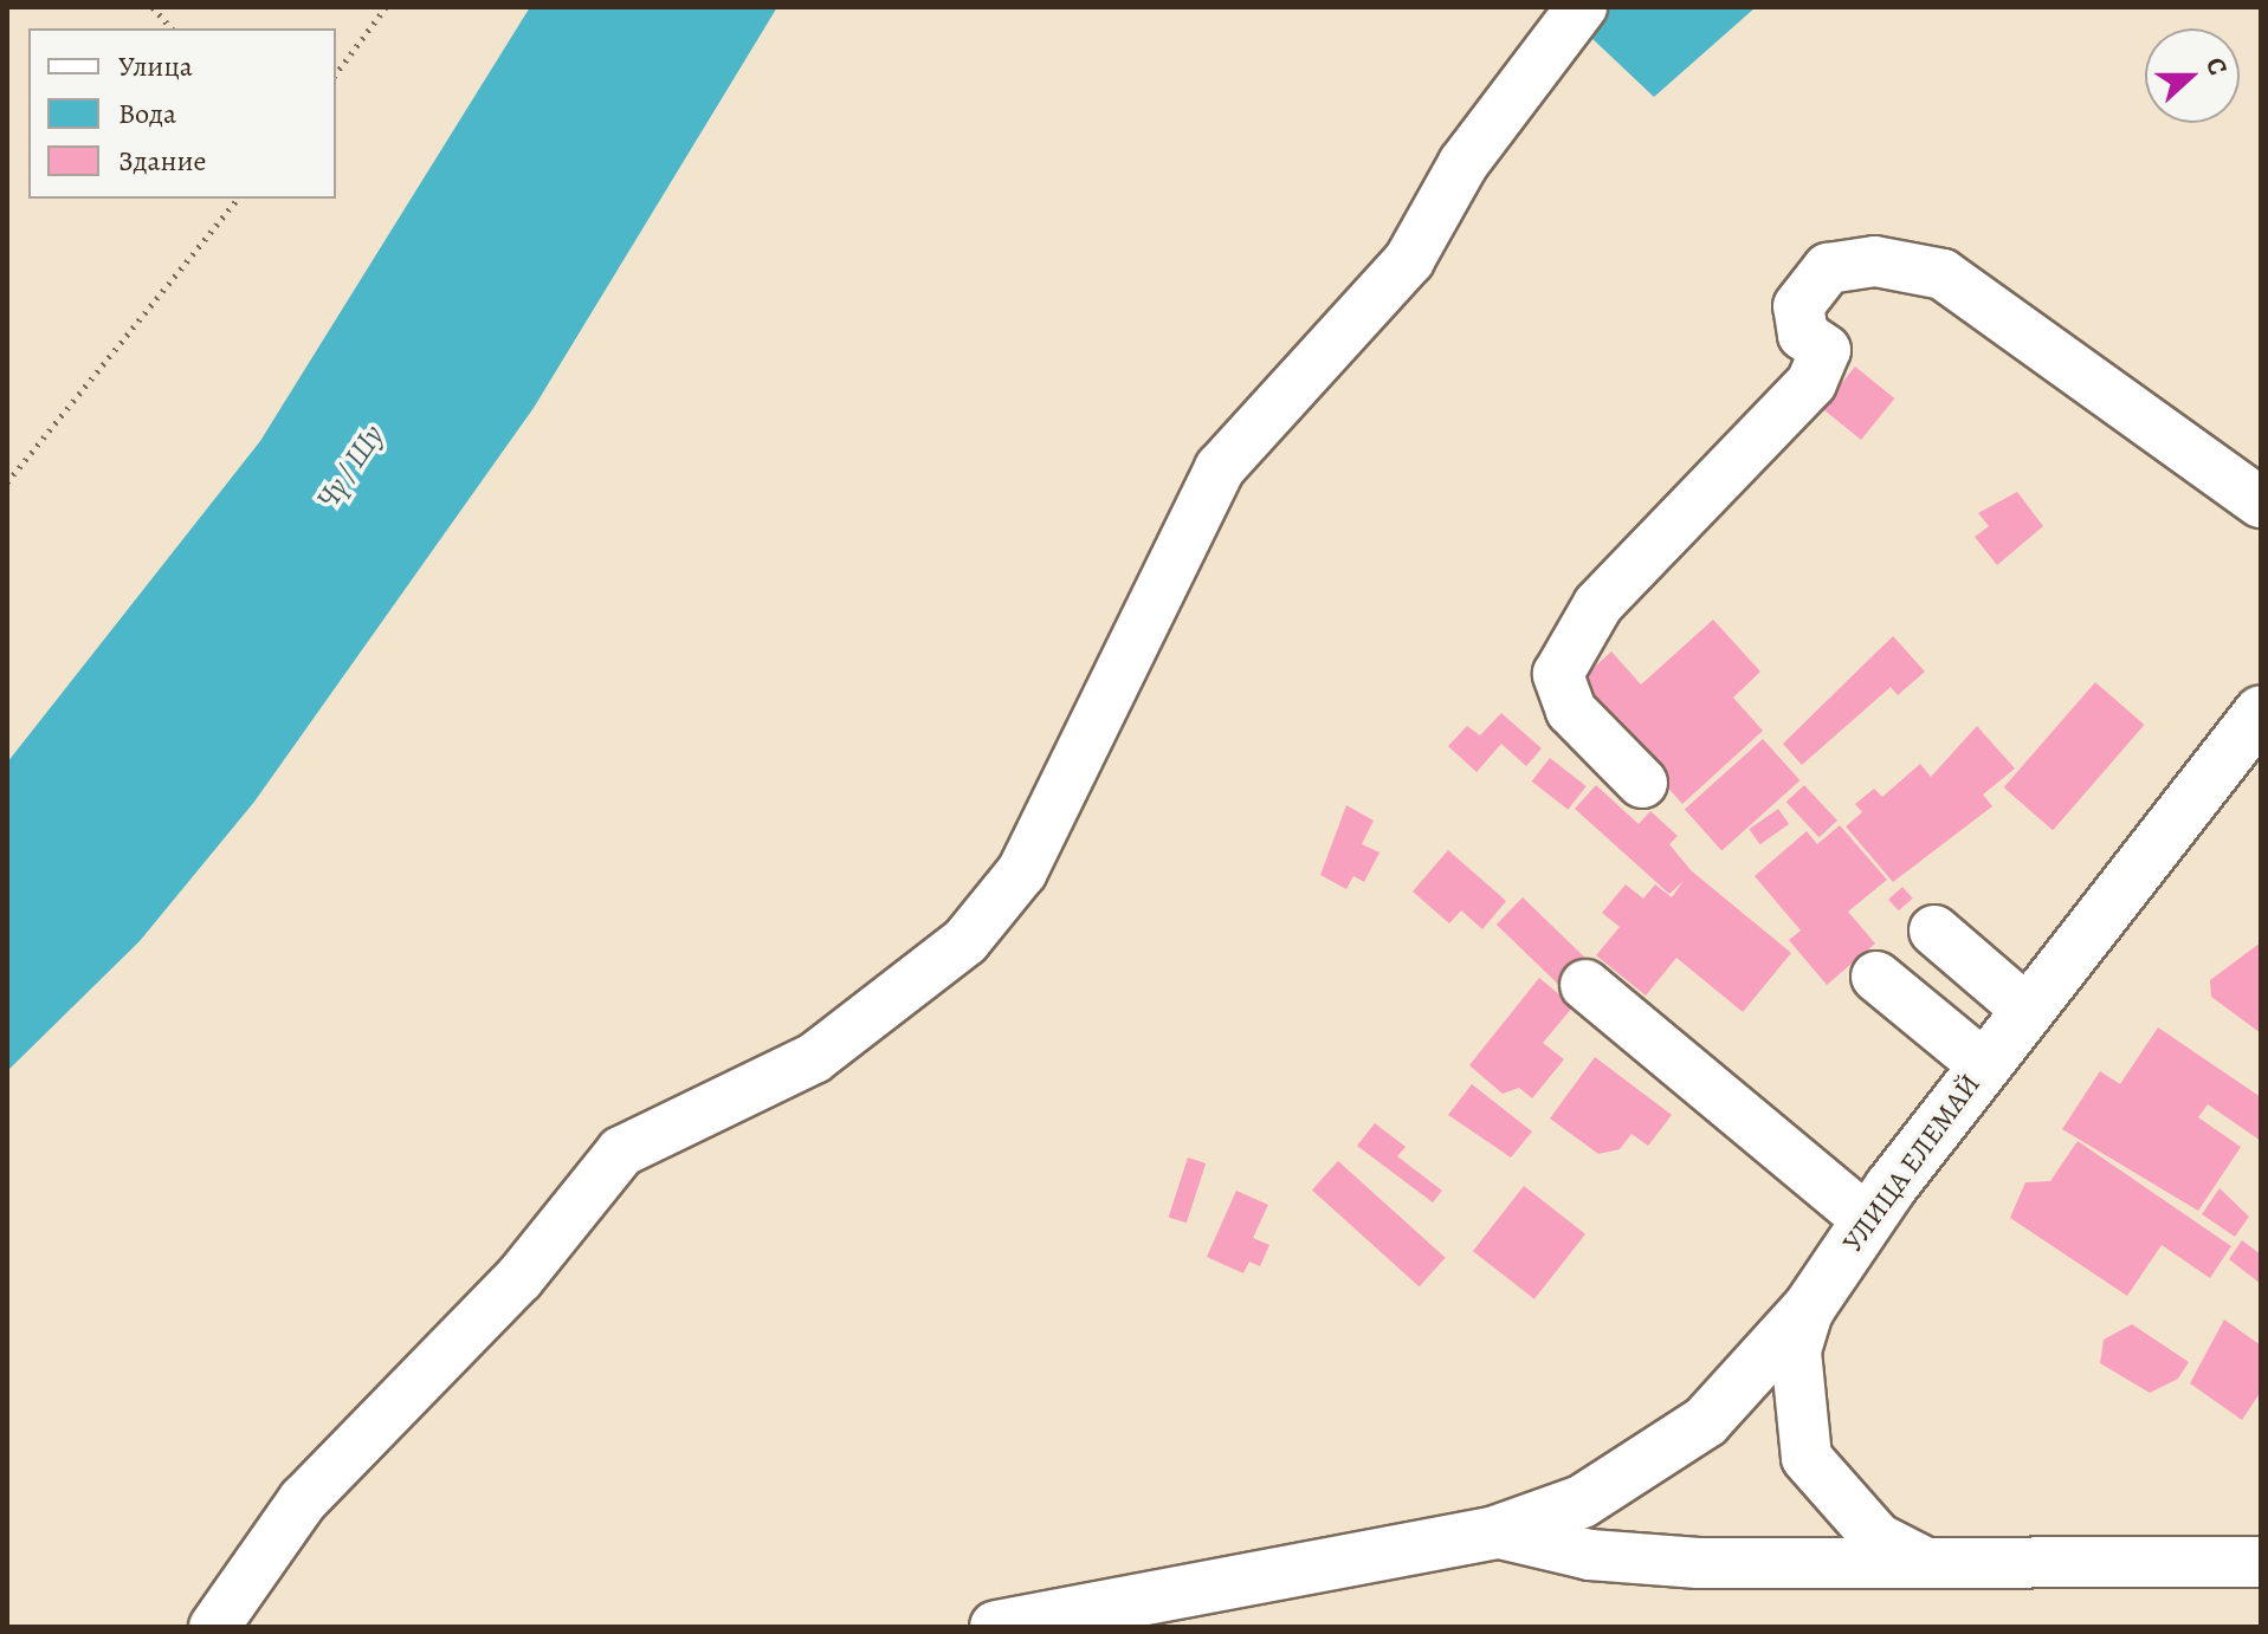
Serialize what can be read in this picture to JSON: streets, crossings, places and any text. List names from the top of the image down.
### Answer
{
  "streets": {
    "street": ["УЛИЦА ЕЛЕМАЙ"]
  },
  "water": ["Чү / Шу"],
  "legend": ["Улица", "Вода", "Здание"],
  "north": "right"
}
